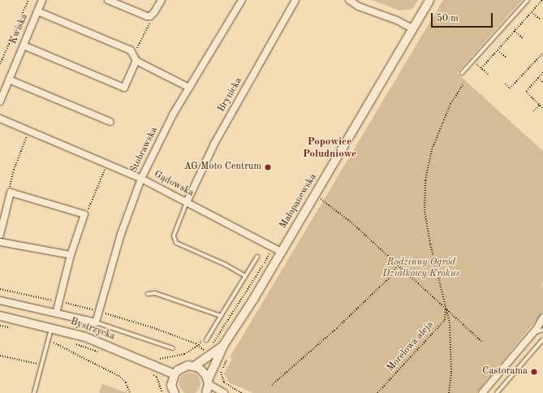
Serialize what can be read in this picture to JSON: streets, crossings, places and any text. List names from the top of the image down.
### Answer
{
  "streets": {
    "street": [
      "Kwiska",
      "Brynicka",
      "Stobrawska",
      "Gądowska",
      "Małopanewska",
      "Bystrzycka"
    ],
    "path": ["Morelowa aleja"]
  },
  "crossings": [
    ["Brynicka", "Gądowska"],
    ["Stobrawska", "Gądowska"],
    ["Gądowska", "Małopanewska"]
  ],
  "districts": ["Popowice Południowe"],
  "parks": ["Rodzinny Ogród Działkowy Krokus"],
  "places": ["AG Moto Centrum", "Castorama"],
  "scale_bar": "50 m"
}
